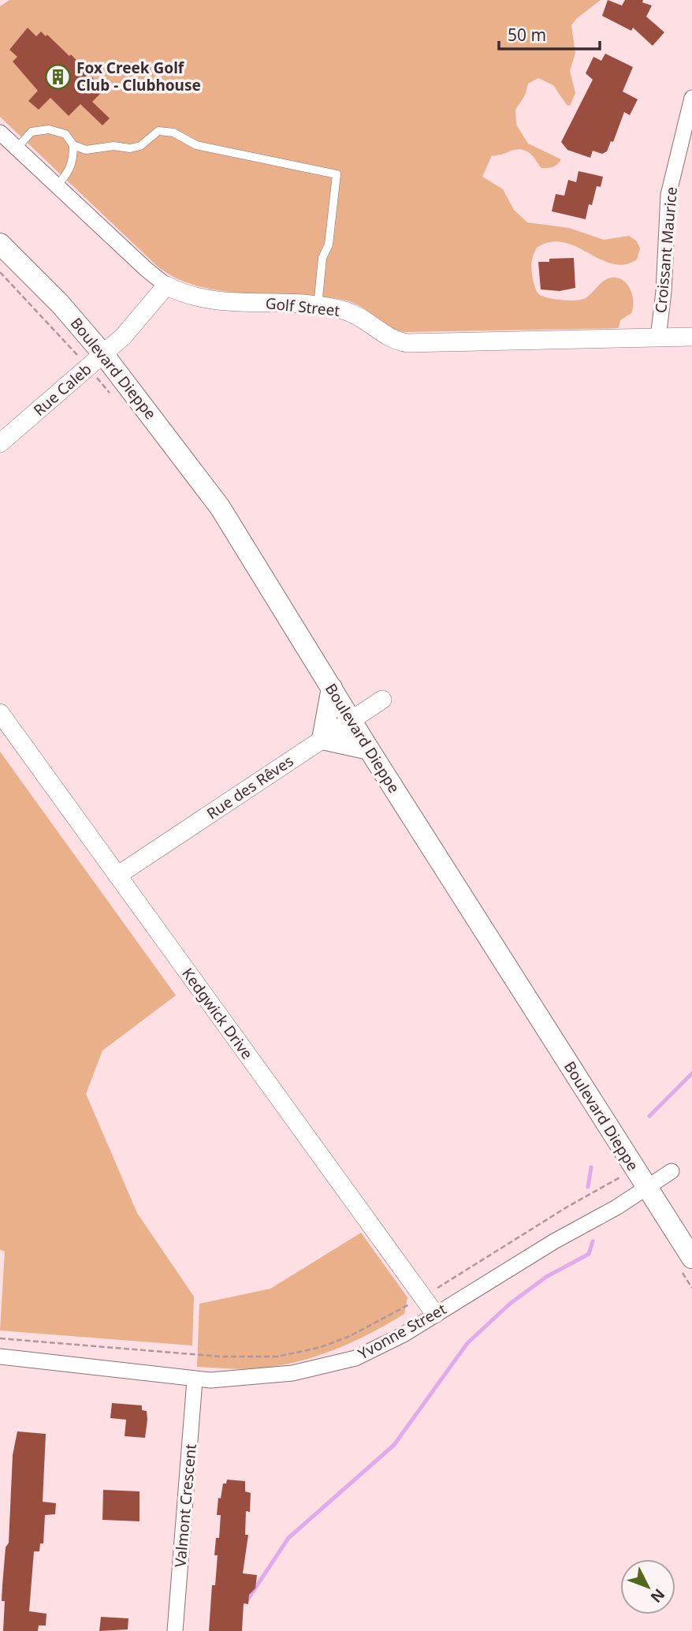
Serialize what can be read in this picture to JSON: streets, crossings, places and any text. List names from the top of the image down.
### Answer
{
  "streets": {
    "main road": ["Boulevard Dieppe"],
    "street": [
      "Croissant Maurice",
      "Golf Street",
      "Rue Caleb",
      "Rue des Rêves",
      "Kedgwick Drive",
      "Yvonne Street",
      "Valmont Crescent"
    ]
  },
  "crossings": [
    ["Croissant Maurice", "Golf Street"],
    ["Golf Street", "Rue Caleb"],
    ["Boulevard Dieppe", "Rue Caleb"],
    ["Boulevard Dieppe", "Rue des Rêves"],
    ["Boulevard Dieppe", "Yvonne Street"],
    ["Rue des Rêves", "Kedgwick Drive"],
    ["Kedgwick Drive", "Yvonne Street"],
    ["Yvonne Street", "Valmont Crescent"]
  ],
  "places": {
    "building": ["Fox Creek Golf Club - Clubhouse"]
  },
  "scale_bar": "50 m",
  "north": "bottom right"
}
